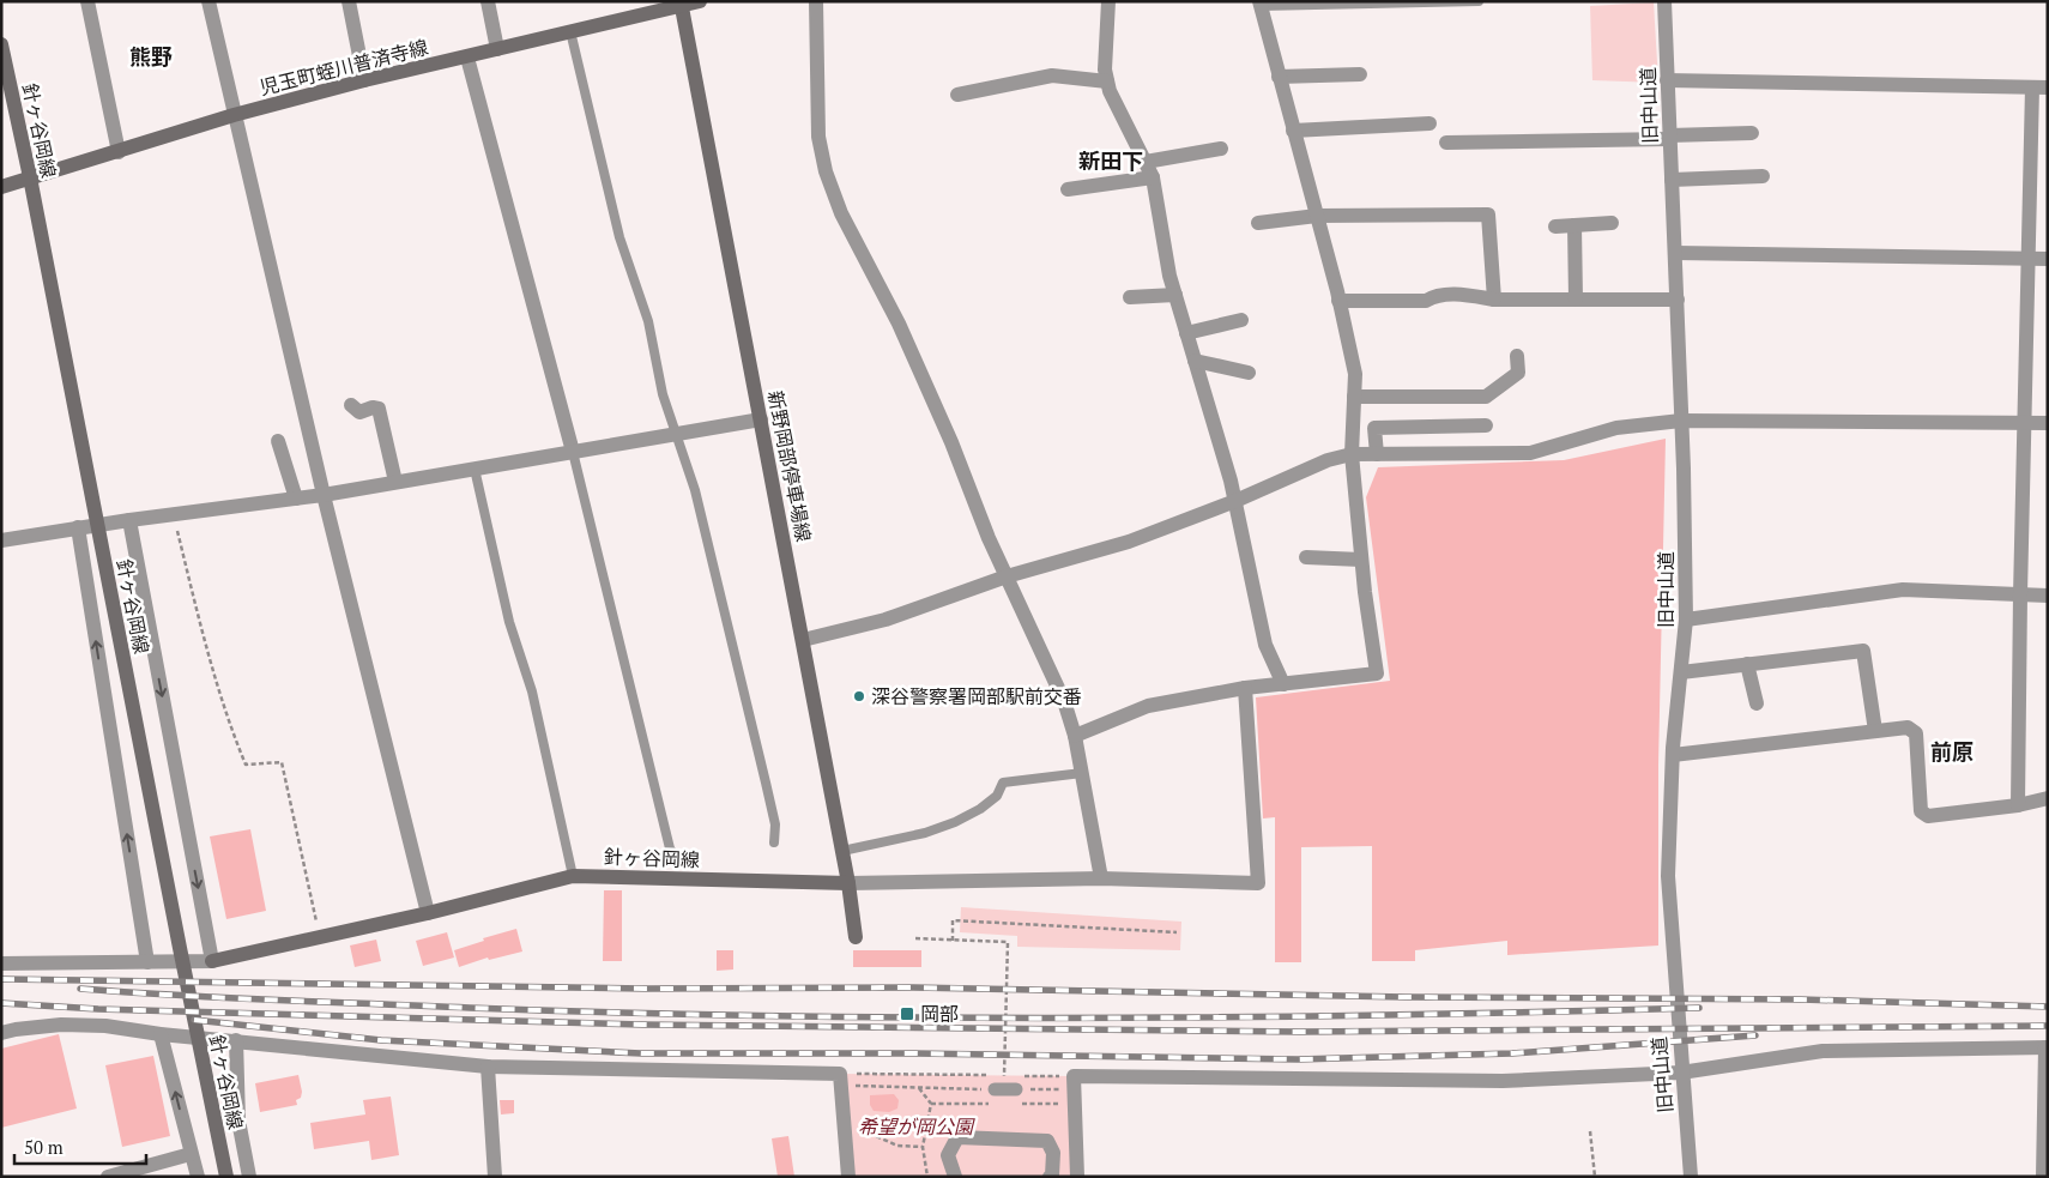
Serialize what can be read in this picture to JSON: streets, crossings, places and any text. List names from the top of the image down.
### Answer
{
  "streets": {
    "main road": ["児玉町蛭川普済寺線", "針ヶ谷岡線", "新野岡部停車場線"],
    "street": ["旧中山道"]
  },
  "crossings": [
    ["児玉町蛭川普済寺線", "針ヶ谷岡線"],
    ["児玉町蛭川普済寺線", "新野岡部停車場線"],
    ["針ヶ谷岡線", "新野岡部停車場線"]
  ],
  "districts": ["熊野", "新田下", "前原"],
  "parks": ["希望が岡公園"],
  "places": {
    "other": ["深谷警察署岡部駅前交番"],
    "transit": ["岡部"]
  },
  "scale_bar": "50 m"
}
